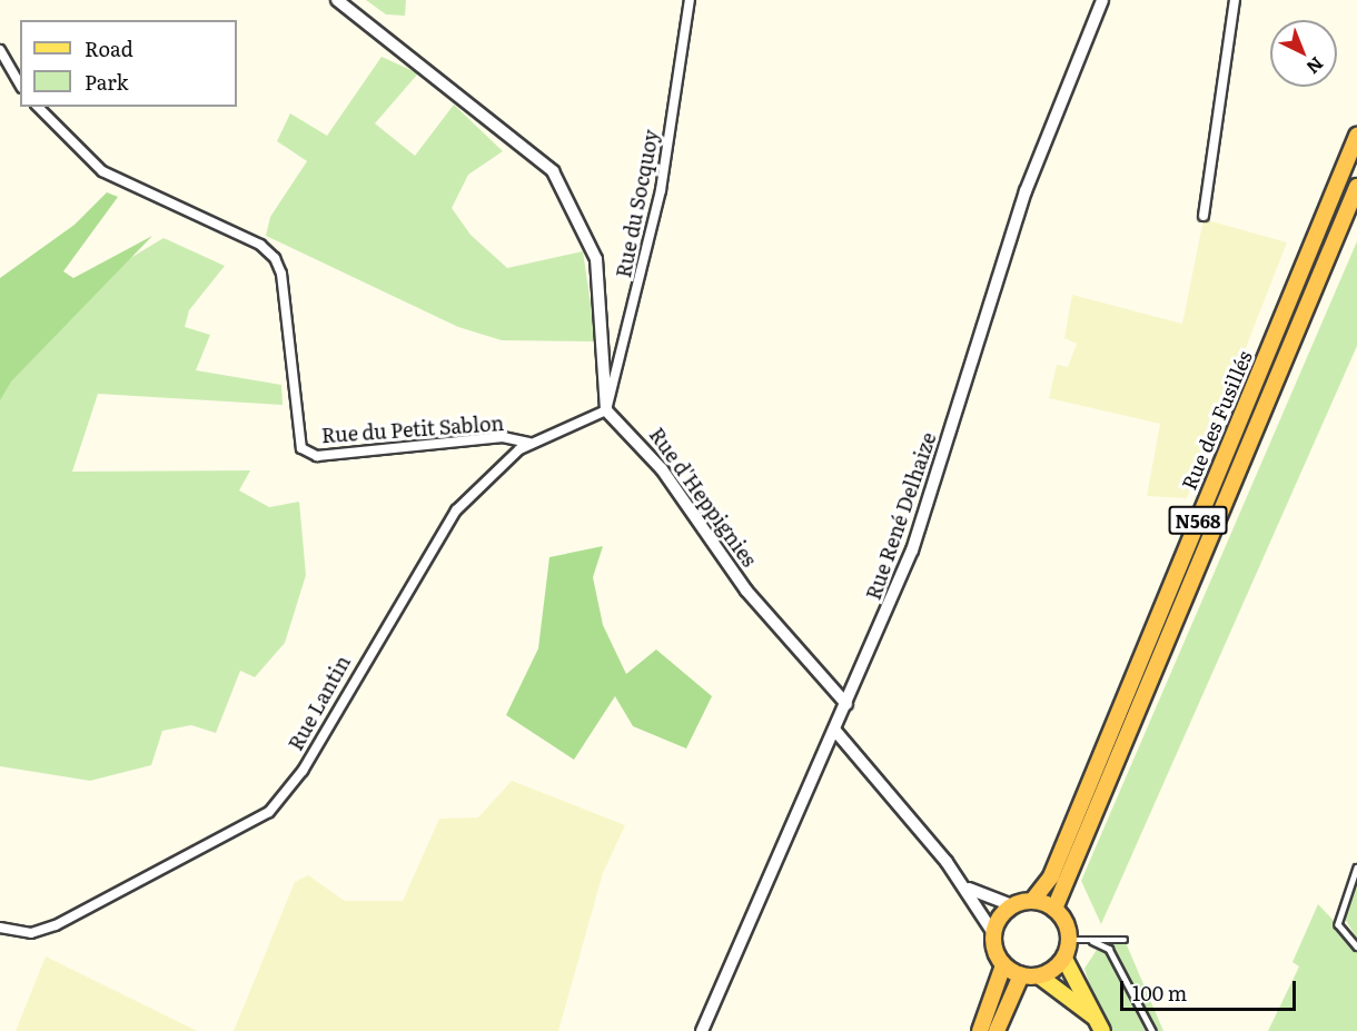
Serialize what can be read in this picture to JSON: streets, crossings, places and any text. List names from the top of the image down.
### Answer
{
  "streets": {
    "highway": ["Rue des Fusillés", "N568"],
    "street": [
      "Rue du Socquoy",
      "Rue du Petit Sablon",
      "Rue d'Heppignies",
      "Rue René Delhaize",
      "Rue Lantin"
    ]
  },
  "crossings": [
    ["Rue du Socquoy", "Rue d'Heppignies"],
    ["Rue du Socquoy", "Rue Lantin"],
    ["Rue du Petit Sablon", "Rue Lantin"],
    ["Rue d'Heppignies", "Rue René Delhaize"],
    ["Rue d'Heppignies", "Rue Lantin"]
  ],
  "legend": ["Road", "Park"],
  "scale_bar": "100 m",
  "north": "bottom right"
}
